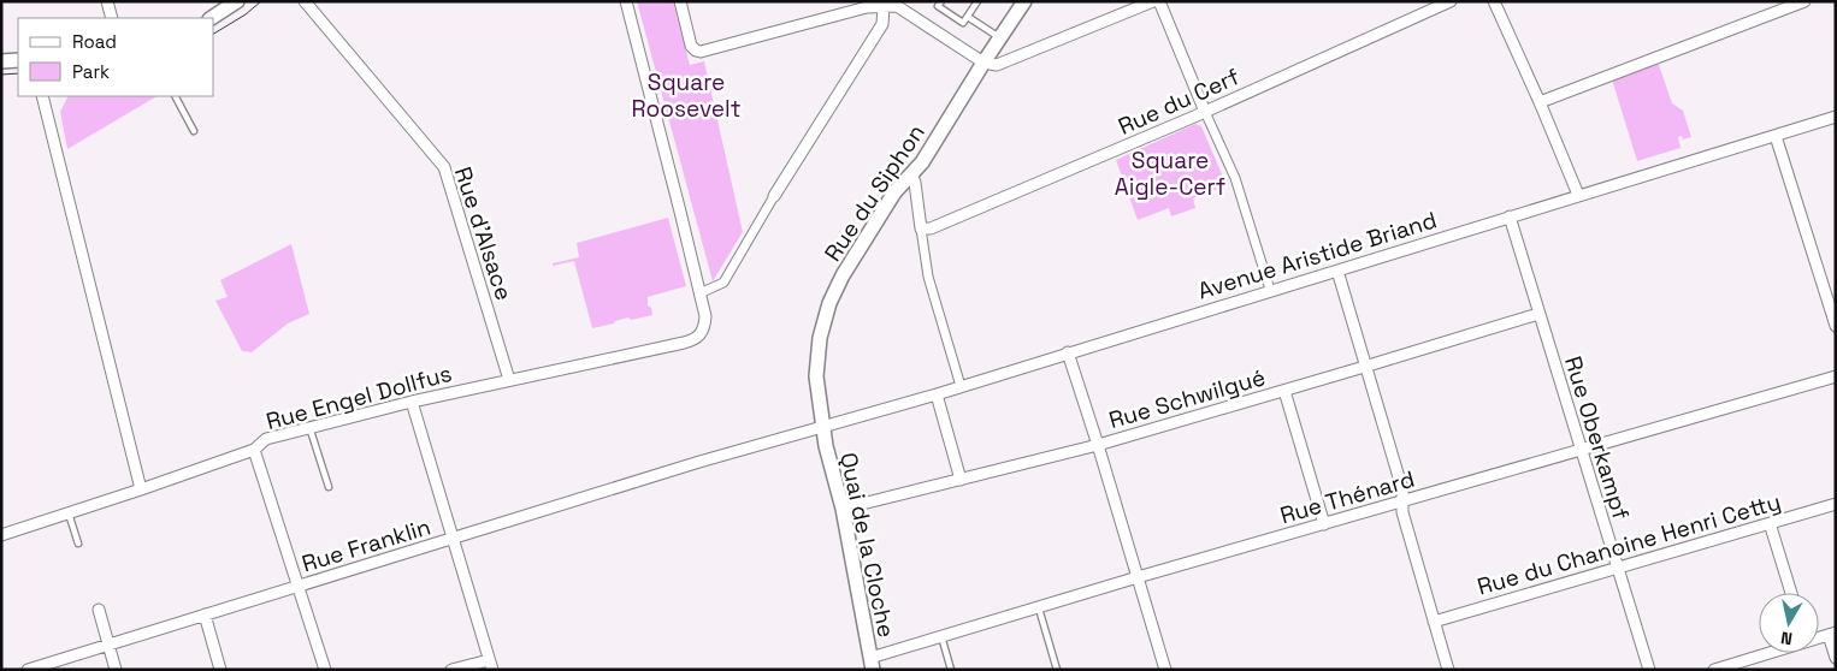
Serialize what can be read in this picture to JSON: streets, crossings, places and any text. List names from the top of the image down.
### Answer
{
  "streets": {
    "street": [
      "Rue du Cerf",
      "Rue du Siphon",
      "Rue d'Alsace",
      "Avenue Aristide Briand",
      "Rue Engel Dollfus",
      "Rue Schwilgué",
      "Rue Oberkampf",
      "Rue Thénard",
      "Rue du Chanoine Henri Cetty",
      "Rue Franklin",
      "Quai de la Cloche"
    ]
  },
  "crossings": [
    ["Rue du Siphon", "Avenue Aristide Briand"],
    ["Rue du Siphon", "Quai de la Cloche"],
    ["Rue d'Alsace", "Rue Engel Dollfus"],
    ["Avenue Aristide Briand", "Rue Oberkampf"],
    ["Avenue Aristide Briand", "Rue Franklin"],
    ["Avenue Aristide Briand", "Quai de la Cloche"],
    ["Rue Schwilgué", "Rue Oberkampf"],
    ["Rue Schwilgué", "Quai de la Cloche"],
    ["Rue Oberkampf", "Rue Thénard"],
    ["Rue Oberkampf", "Rue du Chanoine Henri Cetty"],
    ["Rue Thénard", "Quai de la Cloche"]
  ],
  "parks": ["Square Roosevelt", "Square Aigle-Cerf"],
  "legend": ["Road", "Park"],
  "north": "bottom"
}
